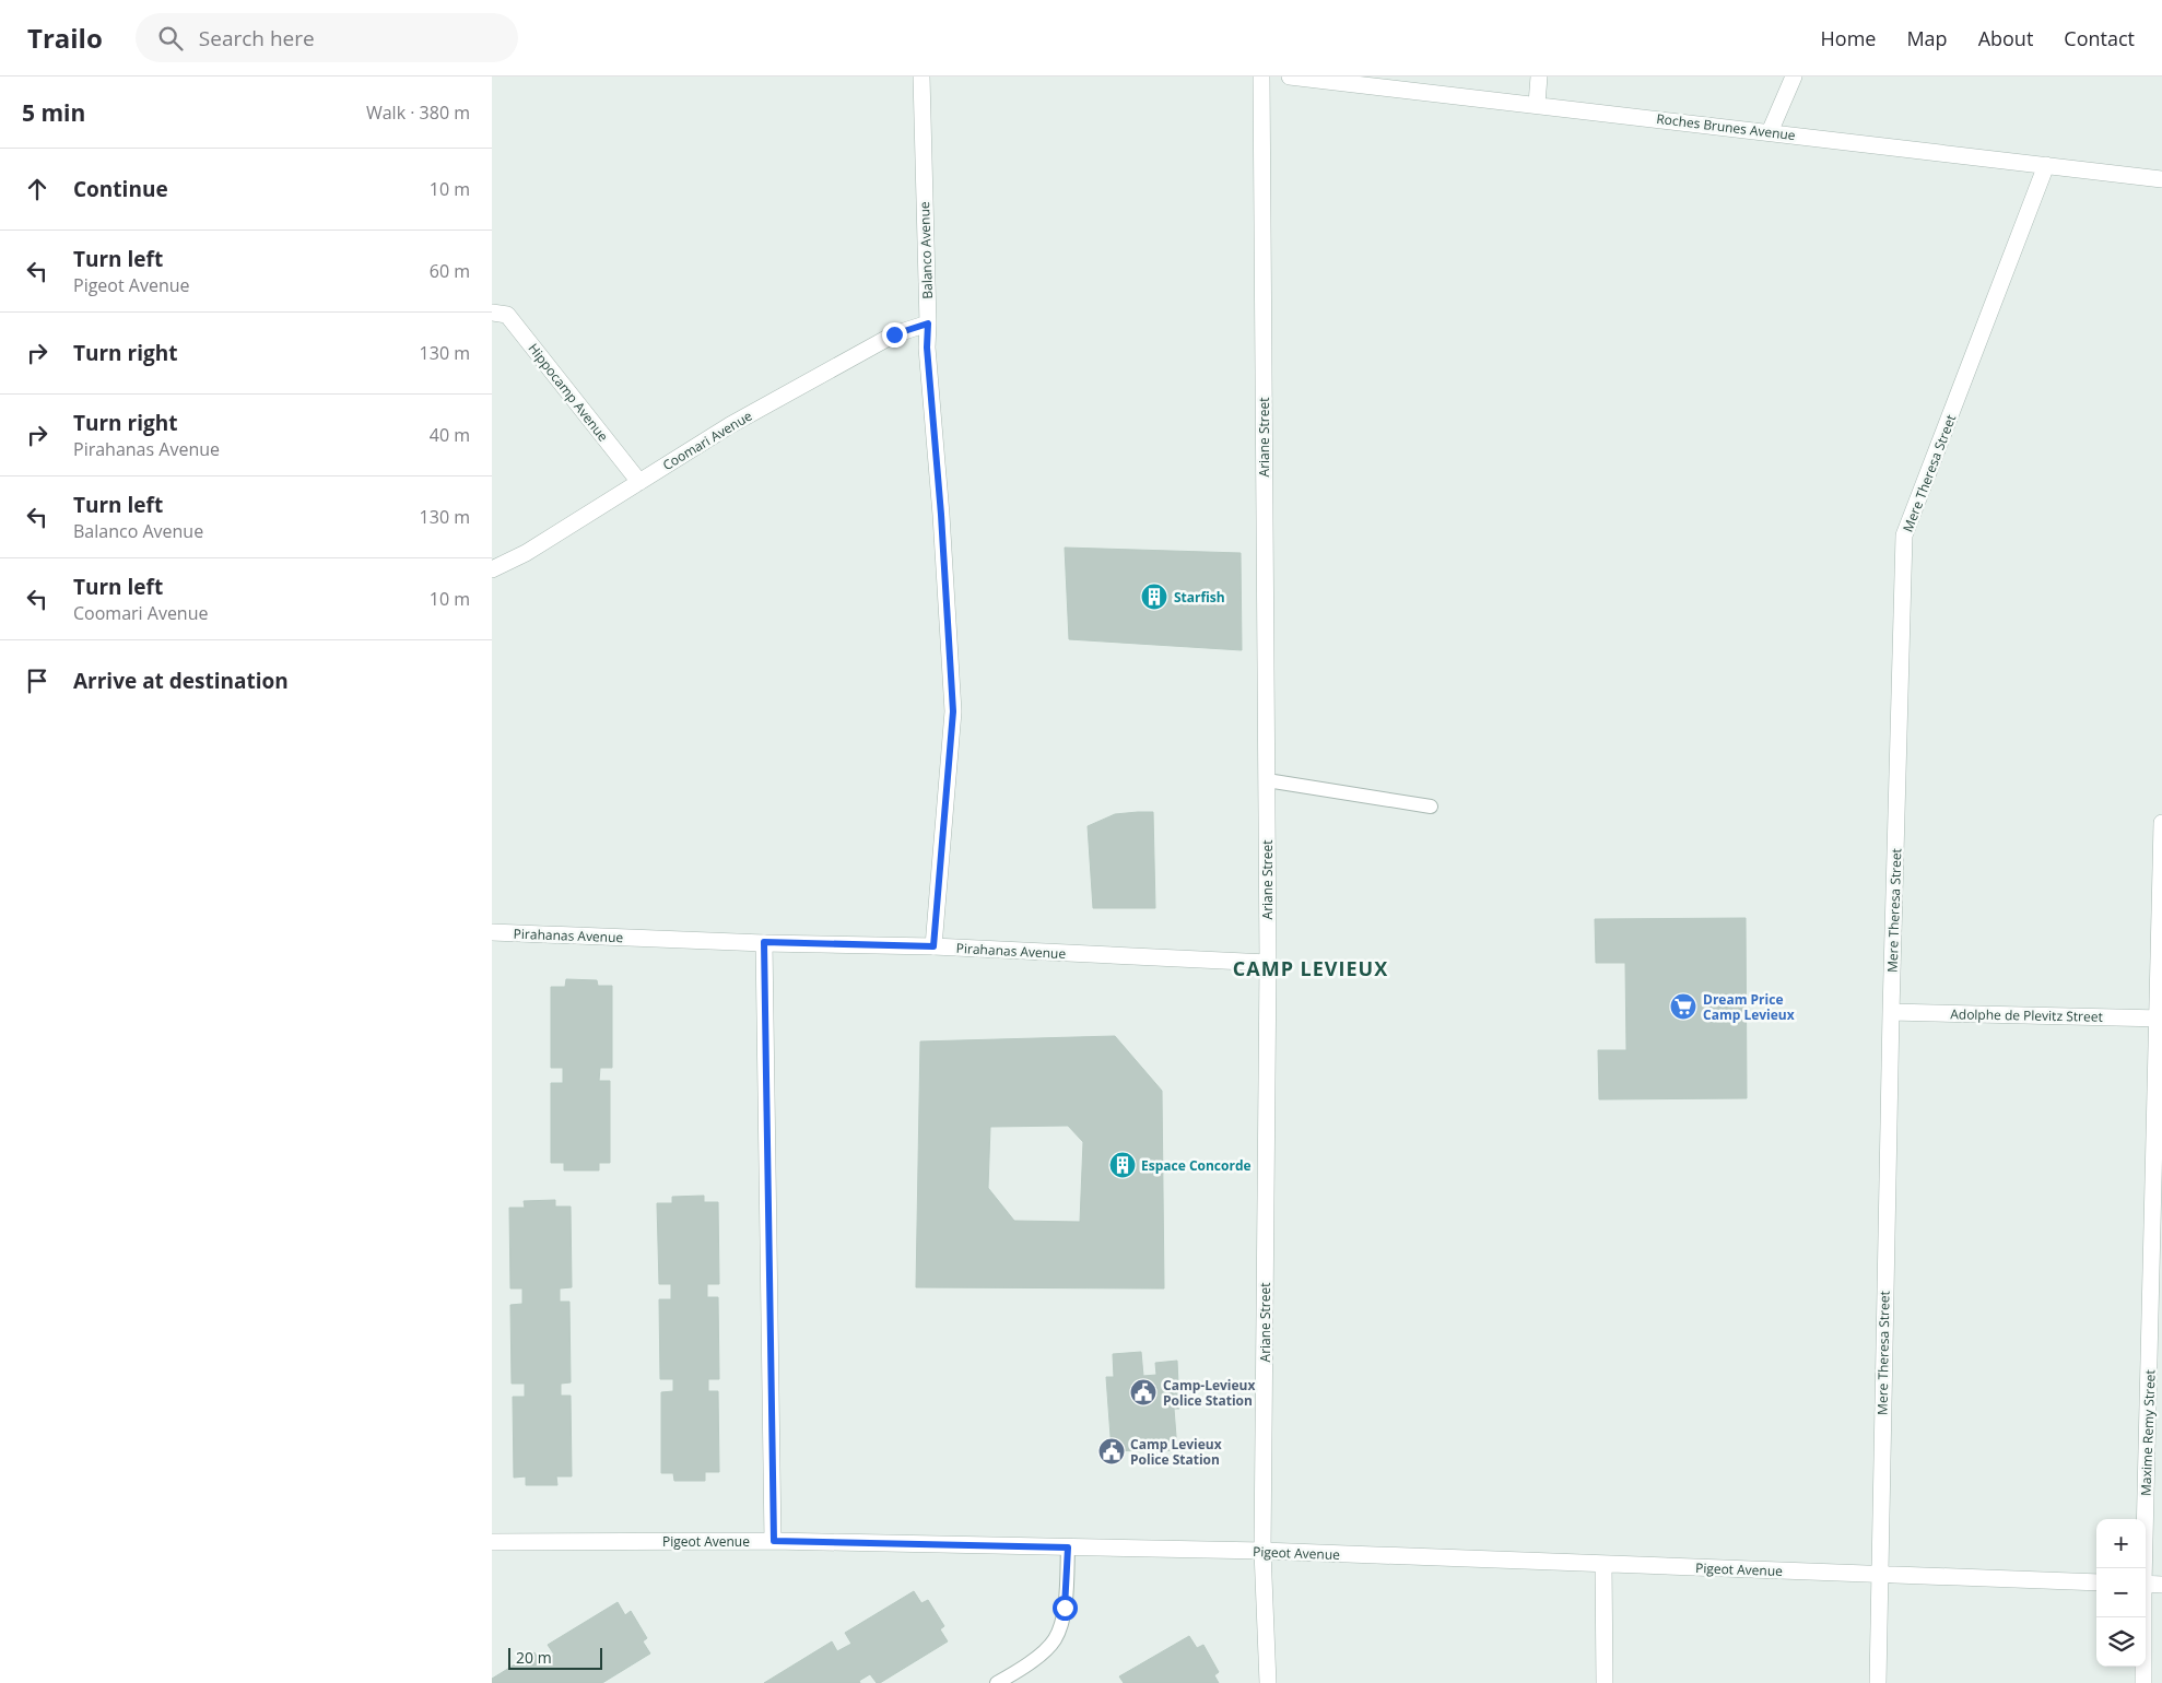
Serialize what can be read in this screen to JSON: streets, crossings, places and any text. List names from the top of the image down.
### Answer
{
  "streets": {
    "street": [
      "Roches Brunes Avenue",
      "Balanco Avenue",
      "Hippocamp Avenue",
      "Ariane Street",
      "Coomari Avenue",
      "Mere Theresa Street",
      "Pirahanas Avenue",
      "Adolphe de Plevitz Street",
      "Maxime Remy Street",
      "Pigeot Avenue"
    ]
  },
  "crossings": [
    ["Roches Brunes Avenue", "Mere Theresa Street"],
    ["Balanco Avenue", "Coomari Avenue"],
    ["Balanco Avenue", "Pirahanas Avenue"],
    ["Hippocamp Avenue", "Coomari Avenue"],
    ["Ariane Street", "Pirahanas Avenue"],
    ["Ariane Street", "Pigeot Avenue"],
    ["Mere Theresa Street", "Adolphe de Plevitz Street"],
    ["Mere Theresa Street", "Pigeot Avenue"],
    ["Adolphe de Plevitz Street", "Maxime Remy Street"]
  ],
  "districts": ["CAMP LEVIEUX"],
  "places": {
    "building": ["Starfish", "Espace Concorde"],
    "supermarket": ["Dream Price Camp Levieux"],
    "public building": ["Camp-Levieux Police Station", "Camp Levieux Police Station"]
  },
  "scale_bar": "20 m",
  "page": {
    "header": "Trailo",
    "search": "Search here",
    "nav": [
      "Home",
      "Map",
      "About",
      "Contact"
    ],
    "heading": ["5 min", "Walk · 380 m"],
    "list": [
      ["Continue", "10 m"],
      ["Turn left", "Pigeot Avenue", "60 m"],
      ["Turn right", "130 m"],
      ["Turn right", "Pirahanas Avenue", "40 m"],
      ["Turn left", "Balanco Avenue", "130 m"],
      ["Turn left", "Coomari Avenue", "10 m"],
      "Arrive at destination"
    ],
    "map_buttons": ["+", "−"],
    "scale": "20 m"
  }
}
